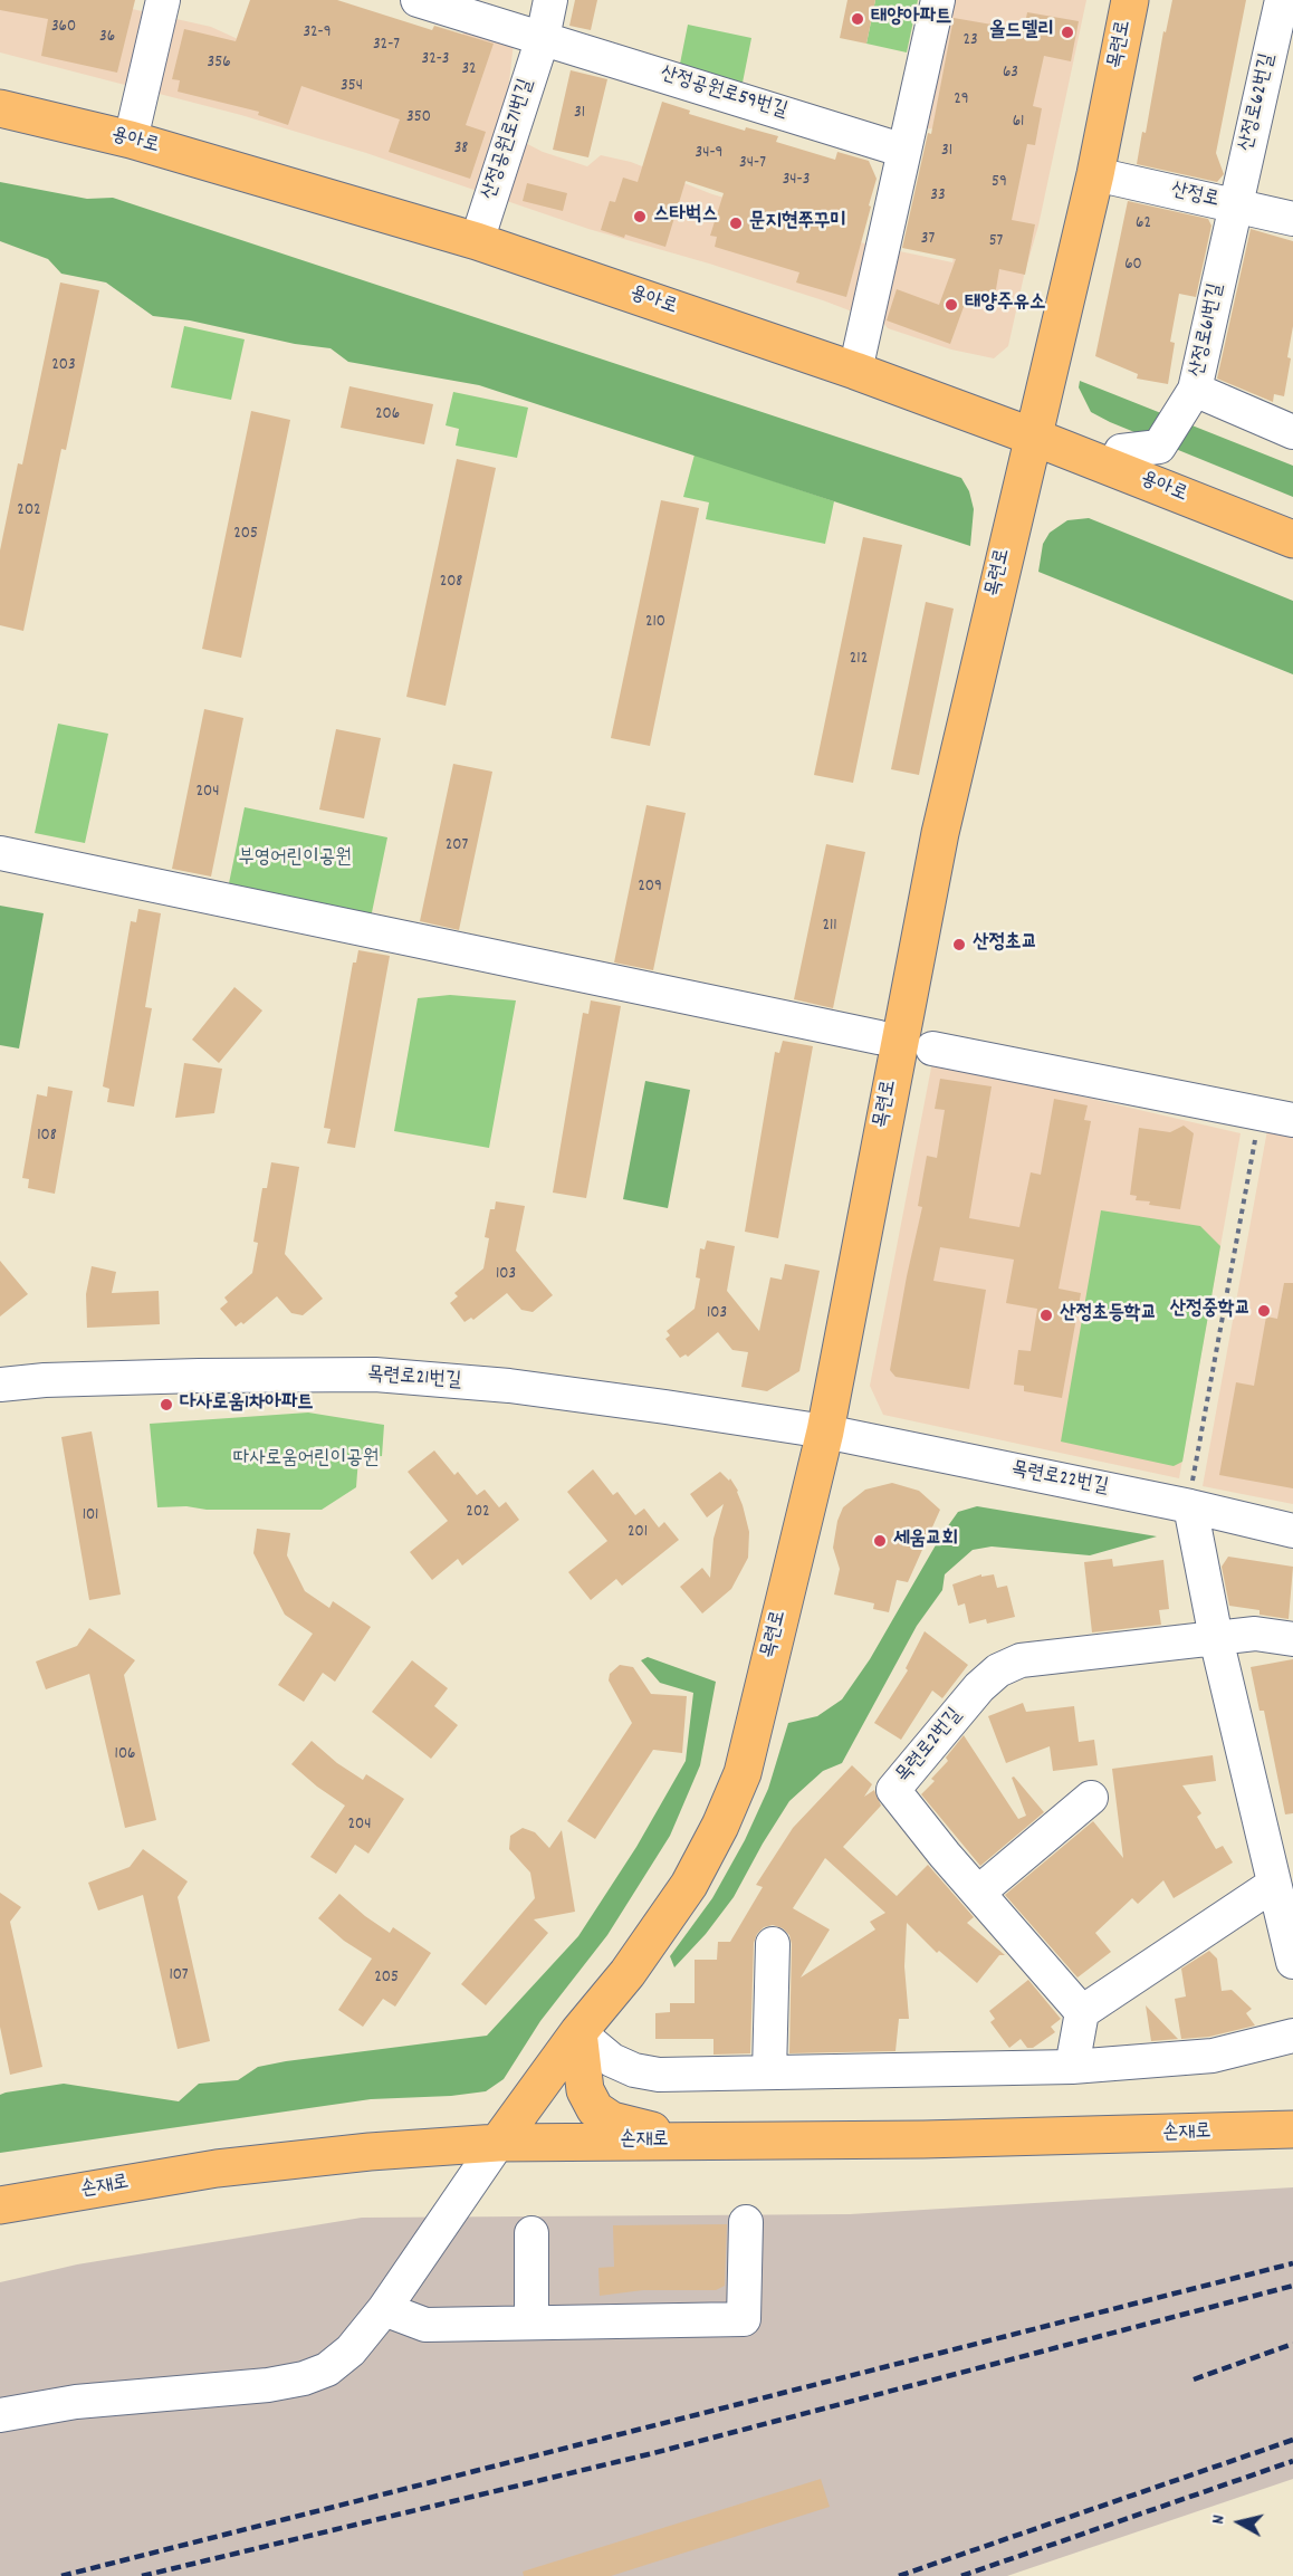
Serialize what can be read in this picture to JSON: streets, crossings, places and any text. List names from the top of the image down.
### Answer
{
  "streets": {
    "main road": ["목련로", "용아로", "손재로"],
    "street": [
      "산정공원로59번길",
      "산정로62번길",
      "산정공원로71번길",
      "산정로",
      "산정로61번길",
      "목련로21번길",
      "목련로22번길",
      "목련로2번길"
    ]
  },
  "crossings": [
    ["목련로", "용아로"],
    ["목련로", "산정로"],
    ["목련로", "목련로21번길"],
    ["목련로", "목련로22번길"],
    ["목련로", "손재로"],
    ["산정공원로59번길", "산정공원로71번길"],
    ["산정로62번길", "산정로"],
    ["산정로62번길", "산정로61번길"],
    ["산정공원로71번길", "용아로"],
    ["산정로", "산정로61번길"],
    ["목련로21번길", "목련로22번길"]
  ],
  "parks": ["부영어린이공원", "따사로움어린이공원"],
  "places": [
    "태양아파트",
    "올드델리",
    "스타벅스",
    "문지현쭈꾸미",
    "태양주유소",
    "산정초교",
    "산정중학교",
    "산정초등학교",
    "다사로움1차아파트",
    "세움교회"
  ],
  "house_numbers": [
    "360",
    "32-9",
    "36",
    "23",
    "32-7",
    "32-3",
    "356",
    "32",
    "63",
    "354",
    "29",
    "31",
    "350",
    "61",
    "38",
    "31",
    "34-9",
    "34-7",
    "34-3",
    "59",
    "33",
    "62",
    "37",
    "57",
    "60",
    "203",
    "206",
    "202",
    "205",
    "208",
    "210",
    "212",
    "204",
    "207",
    "209",
    "211",
    "108",
    "103",
    "103",
    "202",
    "101",
    "201",
    "106",
    "204",
    "107",
    "205"
  ],
  "north": "left"
}
